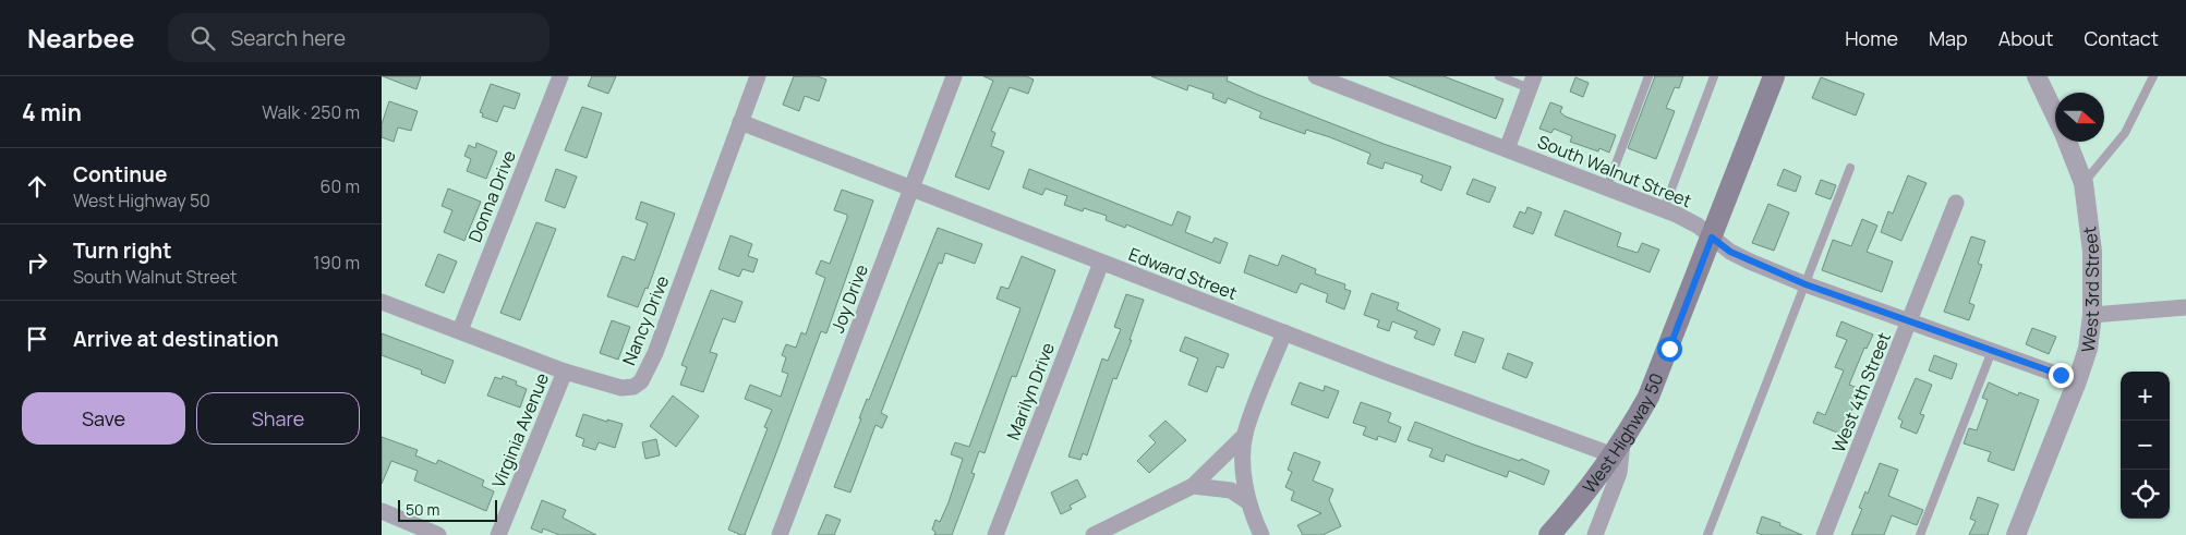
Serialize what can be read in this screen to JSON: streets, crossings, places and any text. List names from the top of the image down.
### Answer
{
  "streets": {
    "main road": ["West Highway 50"],
    "street": [
      "South Walnut Street",
      "Donna Drive",
      "Edward Street",
      "West 3rd Street",
      "Joy Drive",
      "Nancy Drive",
      "Marilyn Drive",
      "West 4th Street",
      "Virginia Avenue"
    ]
  },
  "crossings": [
    ["South Walnut Street", "West 3rd Street"],
    ["South Walnut Street", "West 4th Street"],
    ["South Walnut Street", "West Highway 50"],
    ["Donna Drive", "Nancy Drive"],
    ["Edward Street", "Joy Drive"],
    ["Edward Street", "Nancy Drive"],
    ["Edward Street", "Marilyn Drive"],
    ["Edward Street", "West Highway 50"],
    ["Nancy Drive", "Virginia Avenue"]
  ],
  "scale_bar": "50 m",
  "north": "right",
  "page": {
    "header": "Nearbee",
    "search": "Search here",
    "nav": [
      "Home",
      "Map",
      "About",
      "Contact"
    ],
    "heading": ["4 min", "Walk · 250 m"],
    "list": [
      ["Continue", "West Highway 50", "60 m"],
      ["Turn right", "South Walnut Street", "190 m"],
      "Arrive at destination"
    ],
    "map_buttons": ["+", "−"],
    "buttons": ["Save", "Share"],
    "scale": "50 m"
  }
}
